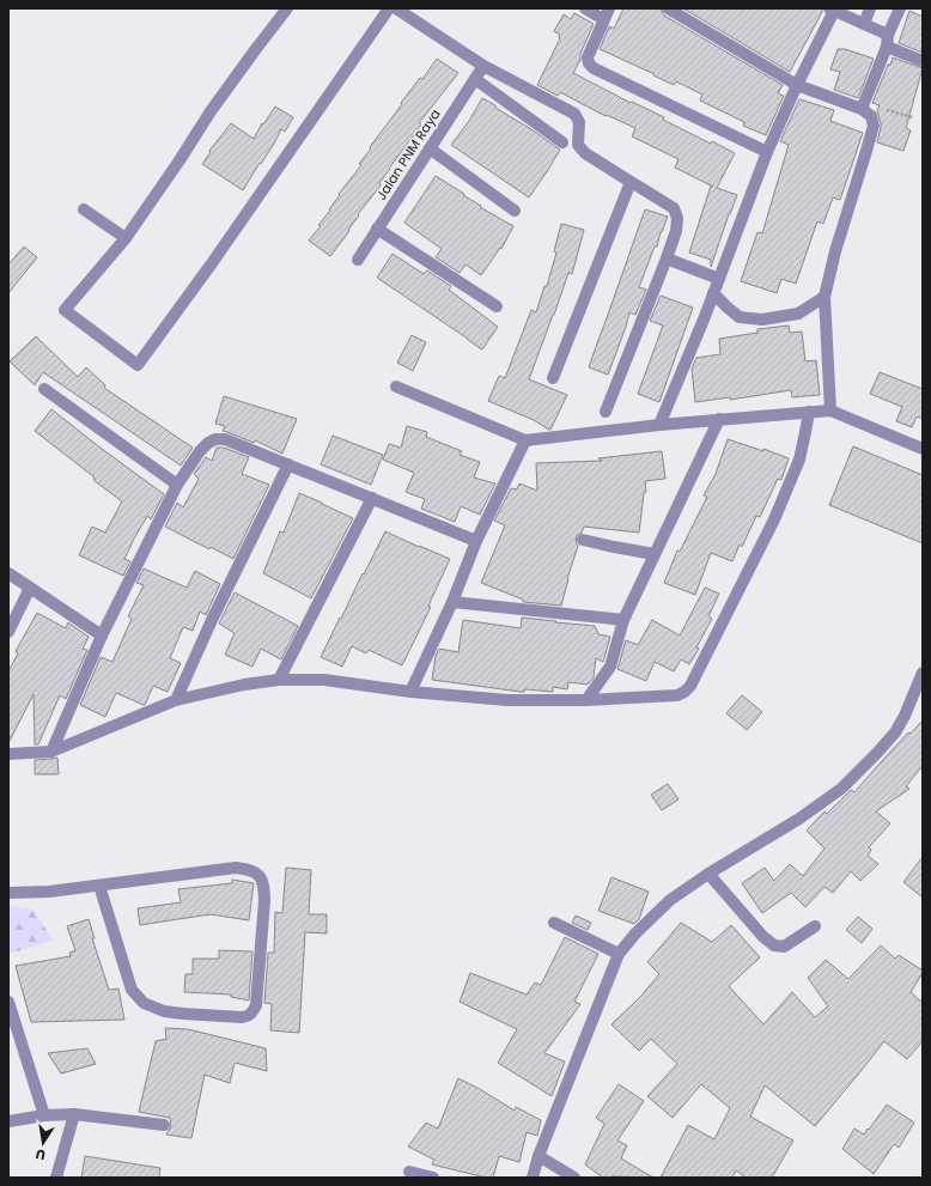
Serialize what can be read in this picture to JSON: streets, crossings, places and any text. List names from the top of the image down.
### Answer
{
  "streets": {
    "street": ["Jalan PNM Raya"]
  },
  "north": "bottom"
}
